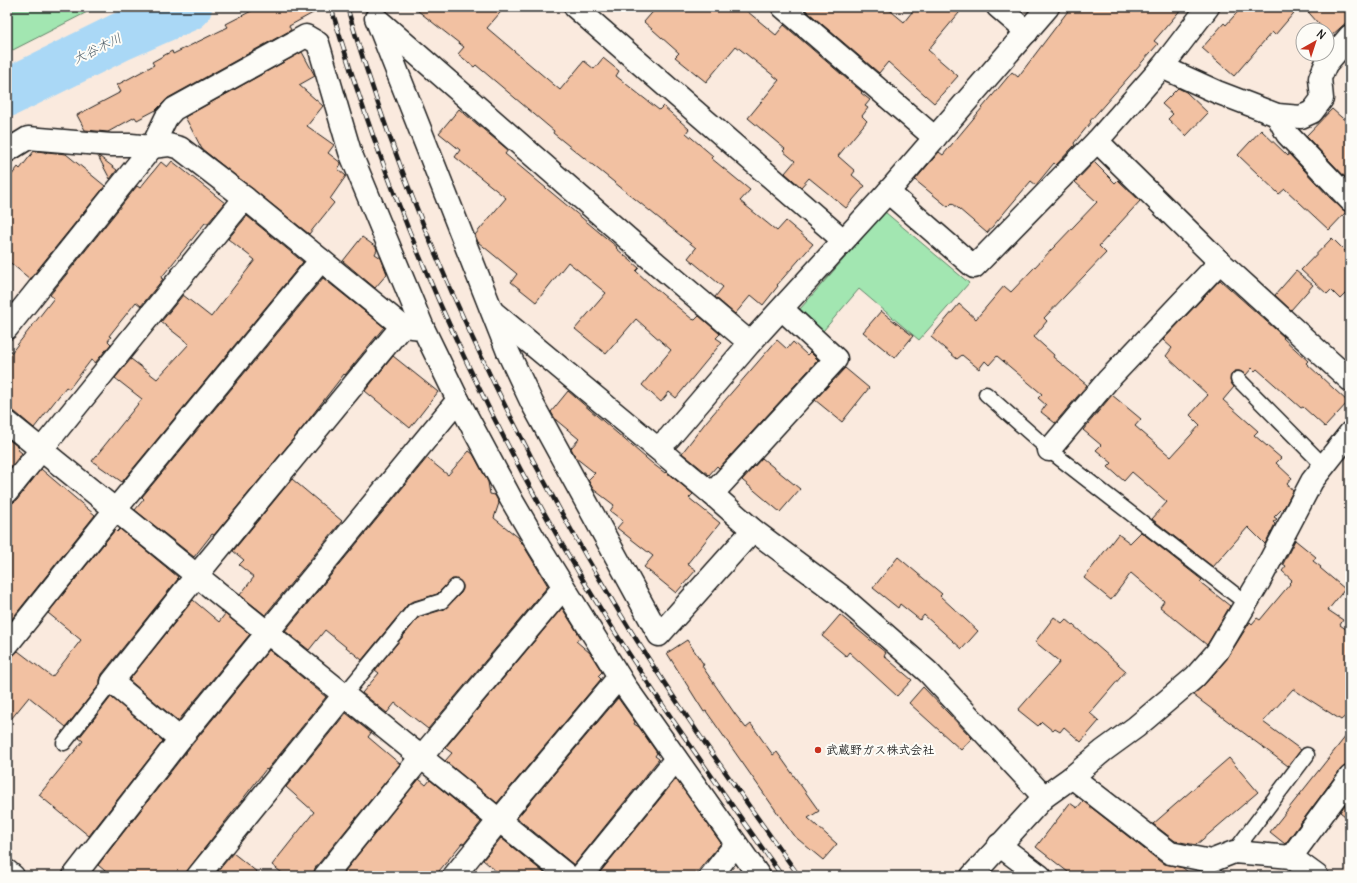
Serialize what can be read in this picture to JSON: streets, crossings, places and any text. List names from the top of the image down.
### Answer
{
  "water": ["大谷木川"],
  "places": ["武蔵野ガス株式会社"],
  "north": "top right"
}
